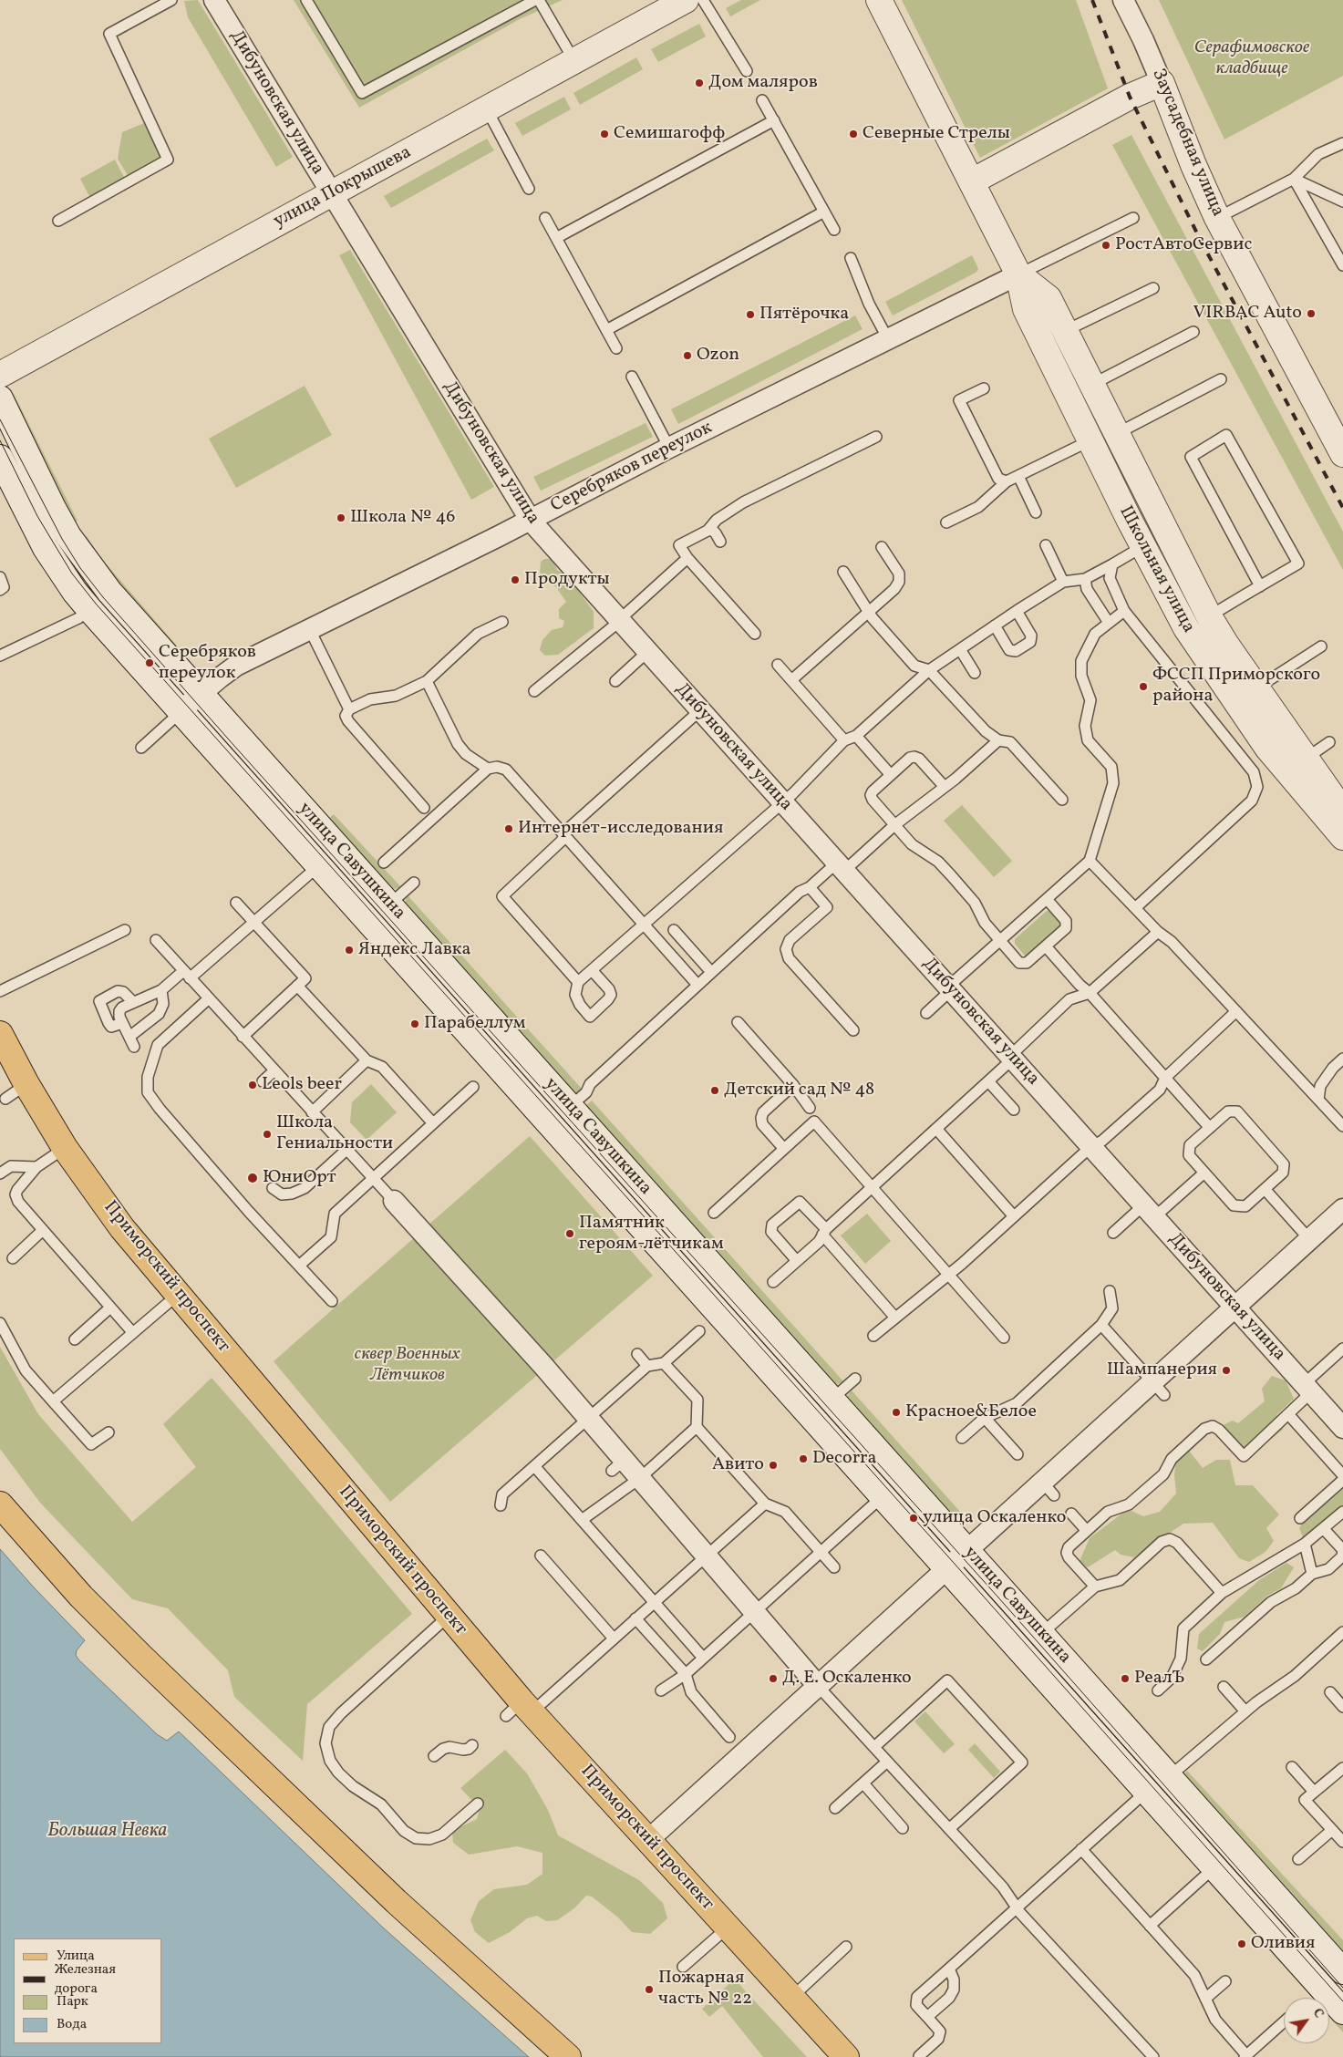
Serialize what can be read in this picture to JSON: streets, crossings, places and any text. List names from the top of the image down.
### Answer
{
  "streets": {
    "main road": [
      "Заусадебная улица",
      "улица Покрышева",
      "Школьная улица",
      "улица Савушкина",
      "Приморский проспект"
    ],
    "street": ["Дибуновская улица", "Серебряков переулок"]
  },
  "crossings": [
    ["Дибуновская улица", "улица Покрышева"],
    ["Дибуновская улица", "Серебряков переулок"],
    ["Серебряков переулок", "Школьная улица"],
    ["Серебряков переулок", "улица Савушкина"]
  ],
  "water": ["Большая Невка"],
  "parks": ["Серафимовское кладбище", "сквер Военных Лётчиков"],
  "places": [
    "Дом маляров",
    "Семишагофф",
    "Северные Стрелы",
    "РостАвтоСервис",
    "VIRBAC Auto",
    "Пятёрочка",
    "Ozon",
    "Школа № 46",
    "Продукты",
    "Серебряков переулок",
    "ФССП Приморского района",
    "Интернет-исследования",
    "Яндекс Лавка",
    "Парабеллум",
    "Leols beer",
    "Детский сад № 48",
    "Школа Гениальности",
    "ЮниОрт",
    "Памятник героям-лётчикам",
    "Шампанерия",
    "Красное&Белое",
    "Decorra",
    "Авито",
    "улица Оскаленко",
    "Д. Е. Оскаленко",
    "РеалЪ",
    "Оливия",
    "Пожарная часть № 22"
  ],
  "legend": [
    "Улица",
    "Железная дорога",
    "Парк",
    "Вода"
  ],
  "north": "top right"
}
